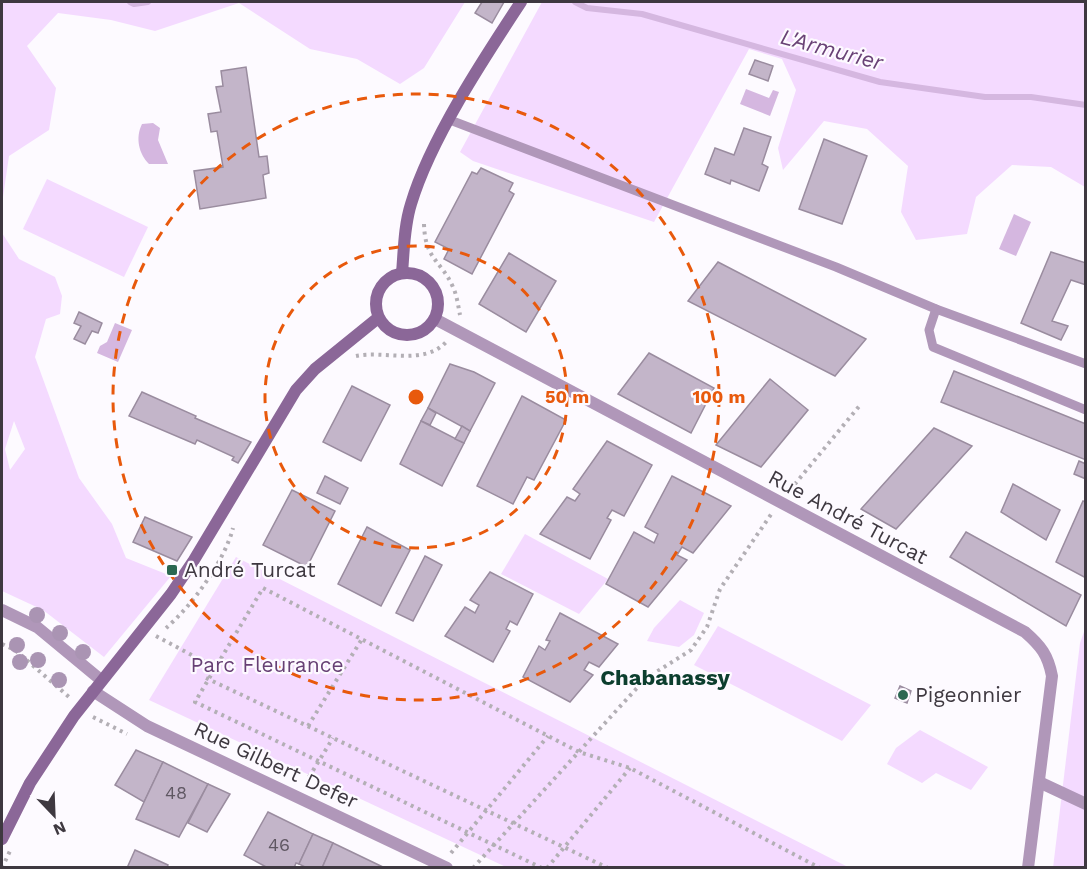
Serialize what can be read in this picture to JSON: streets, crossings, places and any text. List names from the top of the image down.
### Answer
{
  "streets": {
    "street": ["Rue André Turcat", "Rue Gilbert Defer"]
  },
  "districts": ["Chabanassy"],
  "water": ["L'Armurier"],
  "parks": ["Parc Fleurance"],
  "places": {
    "transit": ["André Turcat"],
    "other": ["Pigeonnier"]
  },
  "house_numbers": ["48", "46"],
  "north": "bottom right",
  "rings": ["50 m", "100 m"]
}
